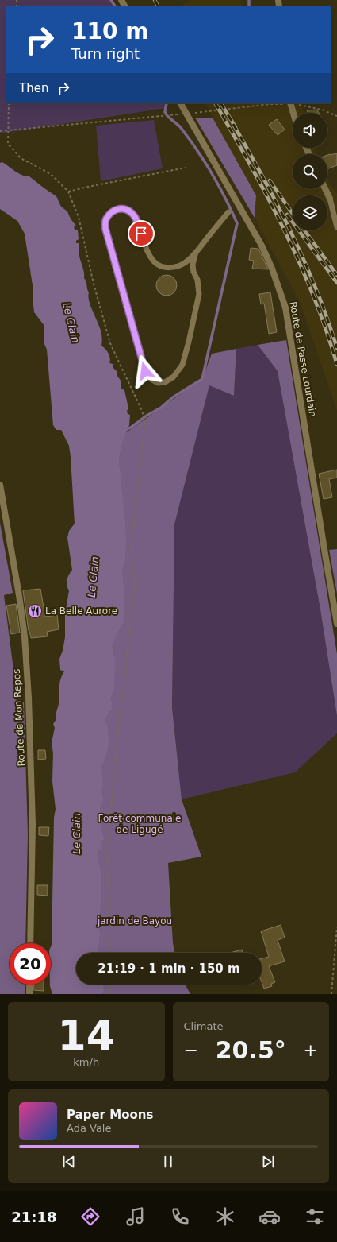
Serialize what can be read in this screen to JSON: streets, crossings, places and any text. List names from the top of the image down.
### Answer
{
  "streets": {
    "street": ["Route de Passe Lourdain", "Route de Mon Repos"]
  },
  "water": ["Le Clain"],
  "parks": ["Forêt communale de Ligugé", "jardin de Bayou"],
  "places": {
    "restaurant": ["La Belle Aurore"]
  },
  "page": {
    "turn": ["110 m", "Turn right"],
    "then": "Then",
    "limit": "20",
    "trip": "21:19 · 1 min · 150 m",
    "tile": [
      ["14", "km/h"],
      "Climate"
    ],
    "heat": ["−", "20.5°", "+"],
    "song": ["Paper Moons", "Ada Vale"],
    "tabs": "21:18"
  }
}
